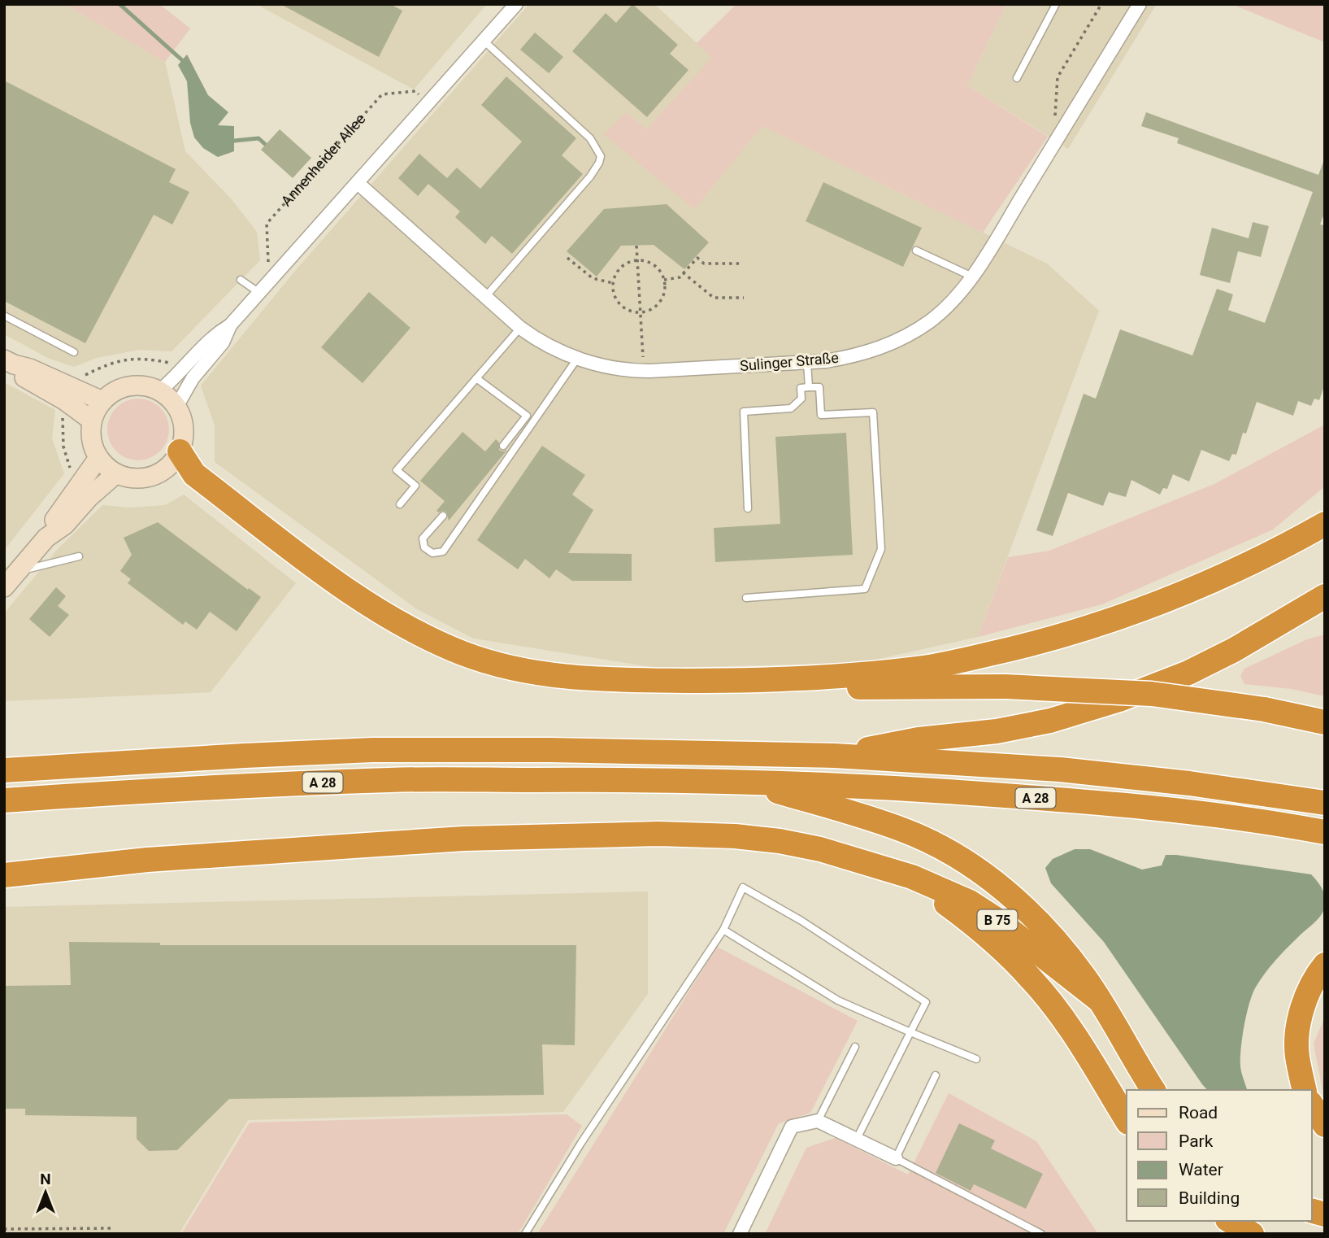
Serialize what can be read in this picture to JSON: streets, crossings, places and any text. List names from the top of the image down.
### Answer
{
  "streets": {
    "highway": ["A 28", "B 75"],
    "street": ["Sulinger Straße"],
    "path": ["Annenheider Allee"]
  },
  "legend": [
    "Road",
    "Park",
    "Water",
    "Building"
  ],
  "north": "top"
}
